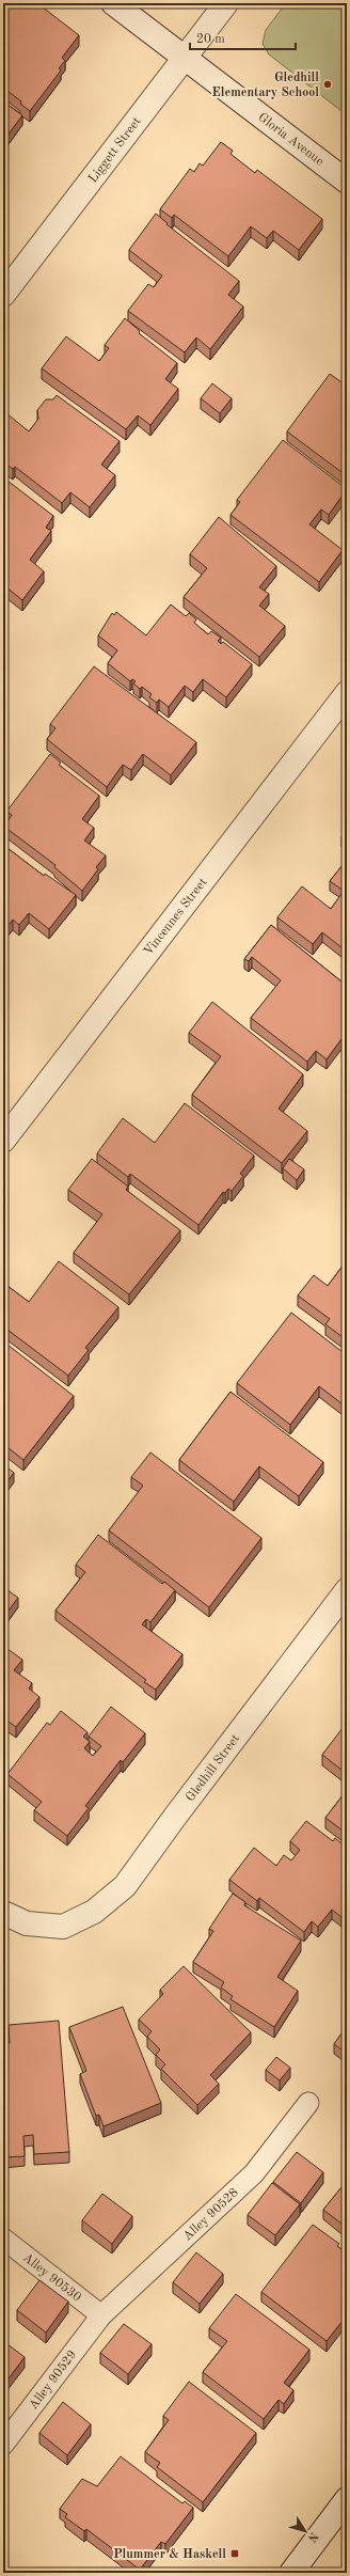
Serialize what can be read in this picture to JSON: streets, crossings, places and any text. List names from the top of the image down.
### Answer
{
  "streets": {
    "street": [
      "Gloria Avenue",
      "Liggett Street",
      "Vincennes Street",
      "Gledhill Street"
    ],
    "lane": ["Alley 90528", "Alley 90530", "Alley 90529"]
  },
  "crossings": [
    ["Gloria Avenue", "Liggett Street"],
    ["Alley 90528", "Alley 90530"],
    ["Alley 90528", "Alley 90529"],
    ["Alley 90530", "Alley 90529"]
  ],
  "places": {
    "other": ["Gledhill Elementary School"],
    "transit": ["Plummer & Haskell"]
  },
  "scale_bar": "20 m",
  "north": "bottom right"
}
